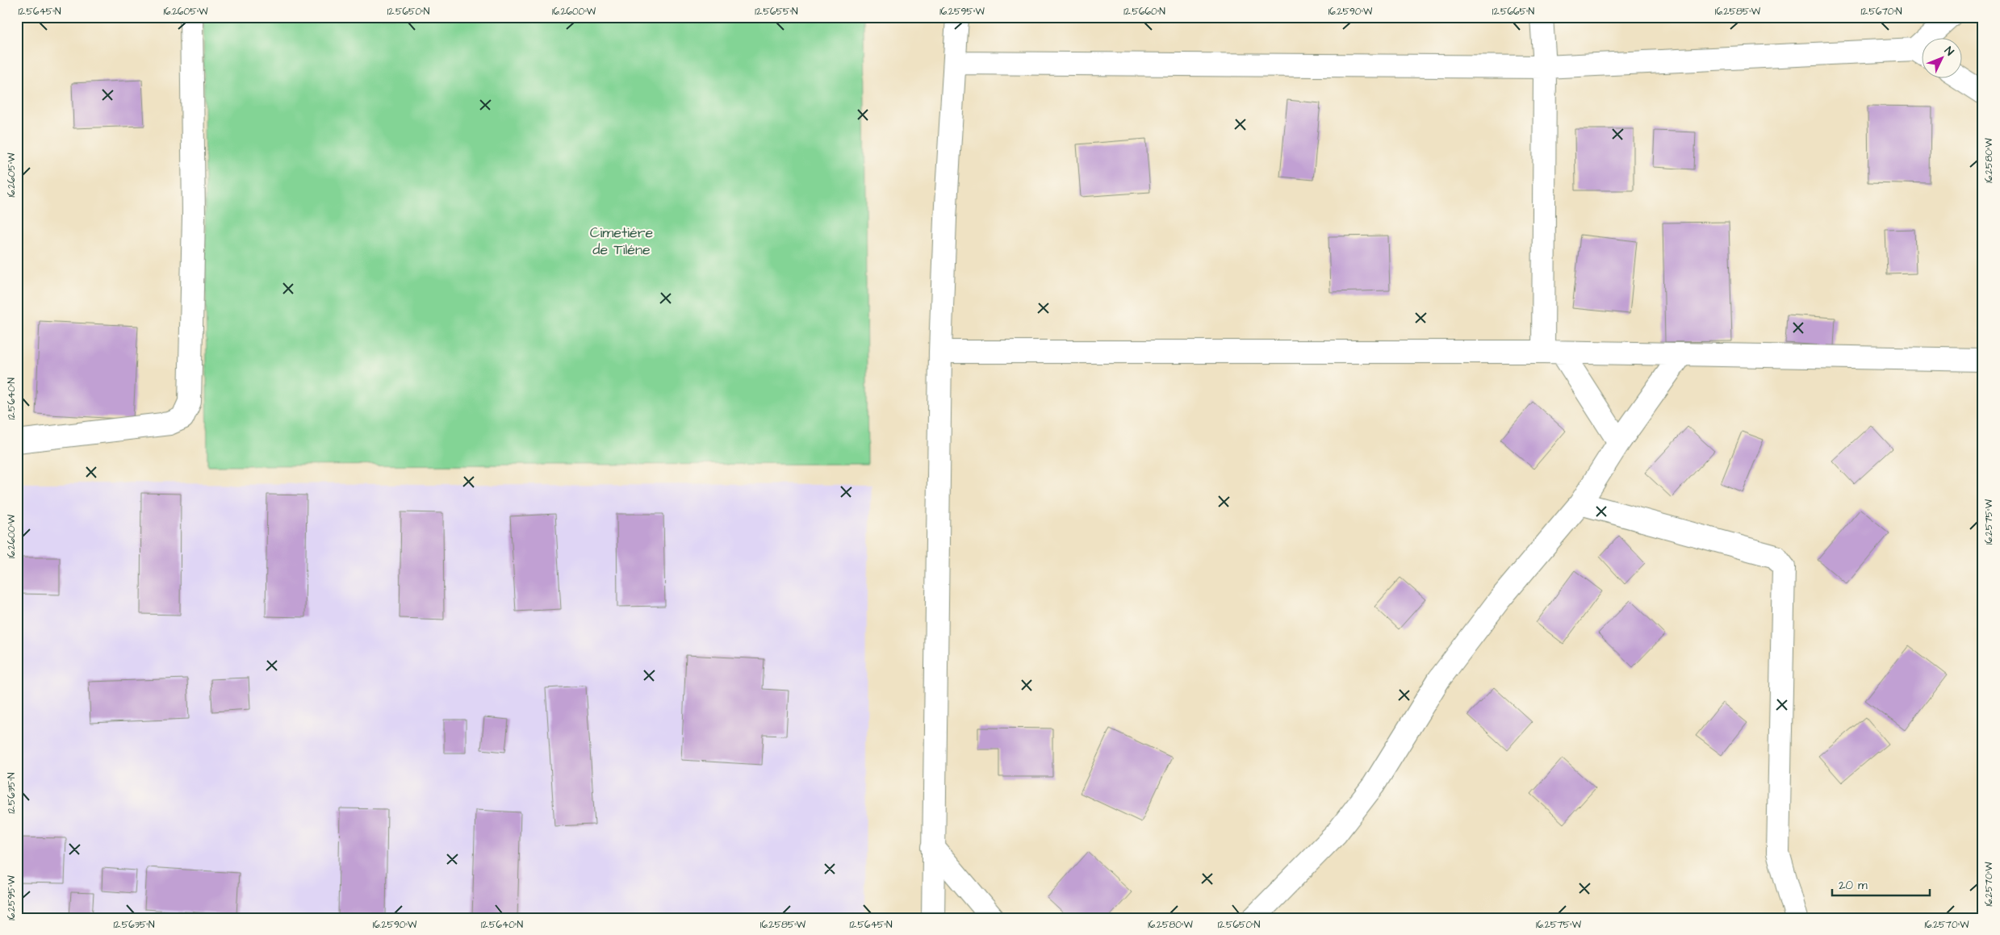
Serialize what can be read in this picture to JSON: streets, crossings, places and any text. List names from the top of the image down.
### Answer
{
  "parks": ["Cimetiére de Tiléne"],
  "scale_bar": "20 m",
  "north": "top right",
  "coordinates": [
    "12.5645°N",
    "16.2605°W",
    "12.5650°N",
    "16.2600°W",
    "12.5655°N",
    "16.2595°W",
    "12.5660°N",
    "16.2590°W",
    "12.5665°N",
    "16.2585°W",
    "12.5670°N",
    "16.2580°W",
    "12.5640°N",
    "16.2575°W",
    "12.5635°N",
    "16.2570°W"
  ]
}
